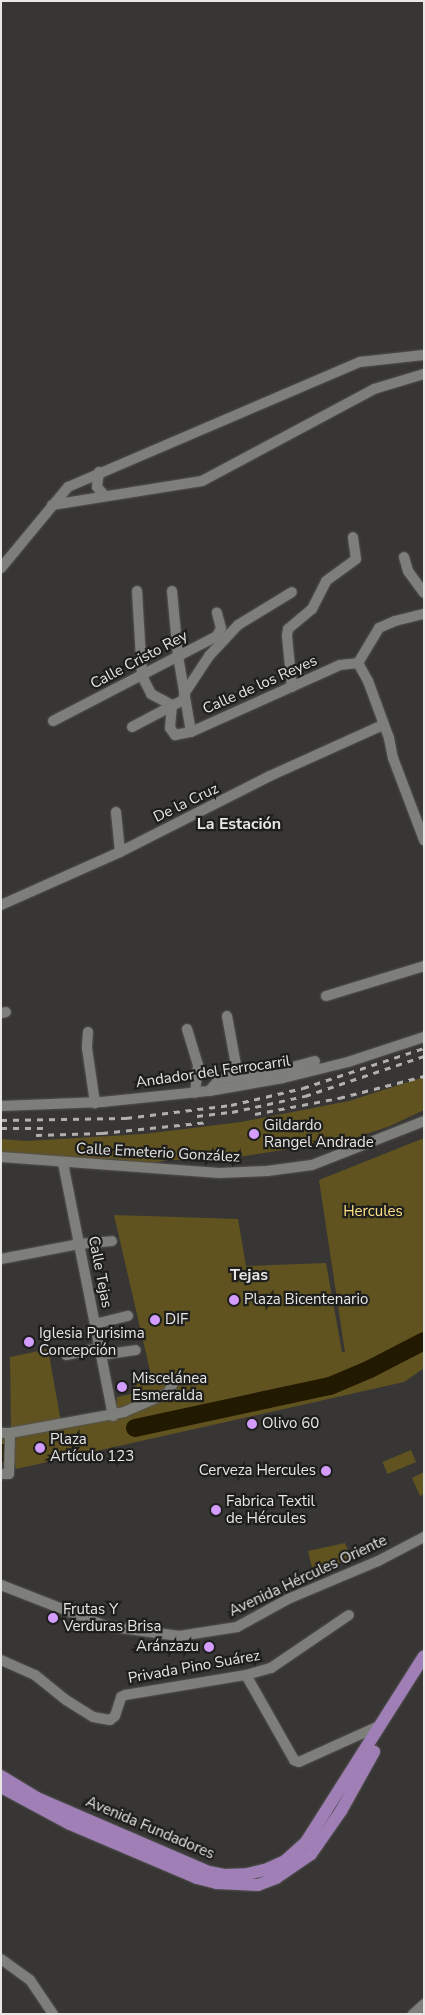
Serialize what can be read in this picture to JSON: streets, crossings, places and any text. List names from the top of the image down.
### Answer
{
  "streets": {
    "main road": ["Avenida Fundadores"],
    "street": [
      "Calle Cristo Rey",
      "Calle de los Reyes",
      "De la Cruz",
      "Andador del Ferrocarril",
      "Calle Emeterio González",
      "Calle Tejas",
      "Avenida Hércules Oriente",
      "Privada Pino Suárez"
    ]
  },
  "crossings": [
    ["Calle Emeterio González", "Calle Tejas"]
  ],
  "districts": ["La Estación", "Tejas"],
  "parks": ["Hercules"],
  "places": [
    "Gildardo Rangel Andrade",
    "Plaza Bicentenario",
    "DIF",
    "Iglesia Purisima Concepción",
    "Miscelánea Esmeralda",
    "Olivo 60",
    "Plaza Artículo 123",
    "Cerveza Hercules",
    "Fabrica Textil de Hércules",
    "Frutas Y Verduras Brisa",
    "Aránzazu"
  ]
}
